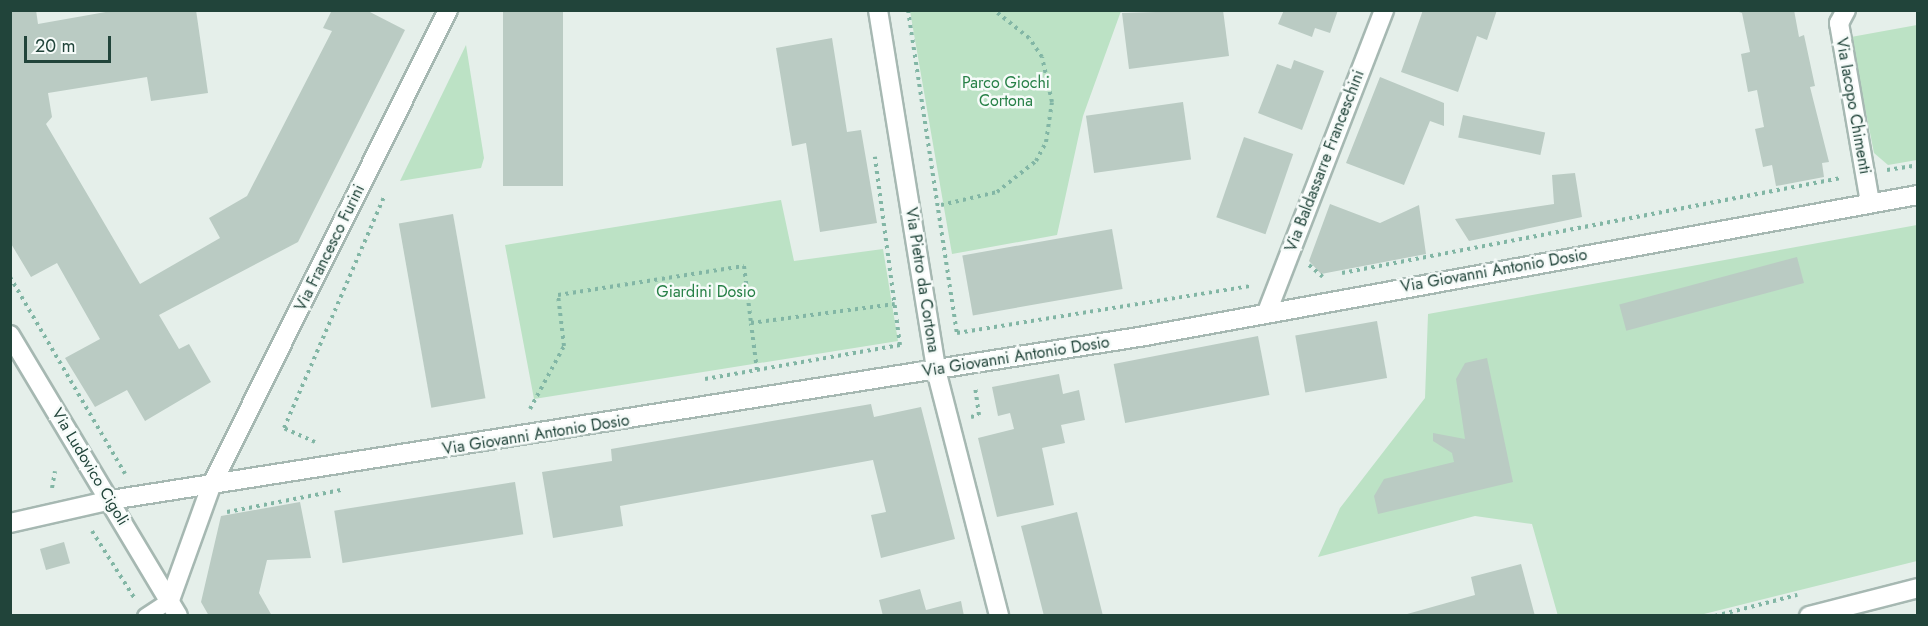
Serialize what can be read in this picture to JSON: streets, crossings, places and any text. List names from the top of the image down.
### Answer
{
  "streets": {
    "street": [
      "Via Iacopo Chimenti",
      "Via Baldassarre Franceschini",
      "Via Francesco Furini",
      "Via Giovanni Antonio Dosio",
      "Via Pietro da Cortona",
      "Via Ludovico Cigoli"
    ]
  },
  "crossings": [
    ["Via Iacopo Chimenti", "Via Giovanni Antonio Dosio"],
    ["Via Baldassarre Franceschini", "Via Giovanni Antonio Dosio"],
    ["Via Francesco Furini", "Via Giovanni Antonio Dosio"],
    ["Via Giovanni Antonio Dosio", "Via Pietro da Cortona"],
    ["Via Giovanni Antonio Dosio", "Via Ludovico Cigoli"]
  ],
  "parks": ["Parco Giochi Cortona", "Giardini Dosio"],
  "scale_bar": "20 m"
}
